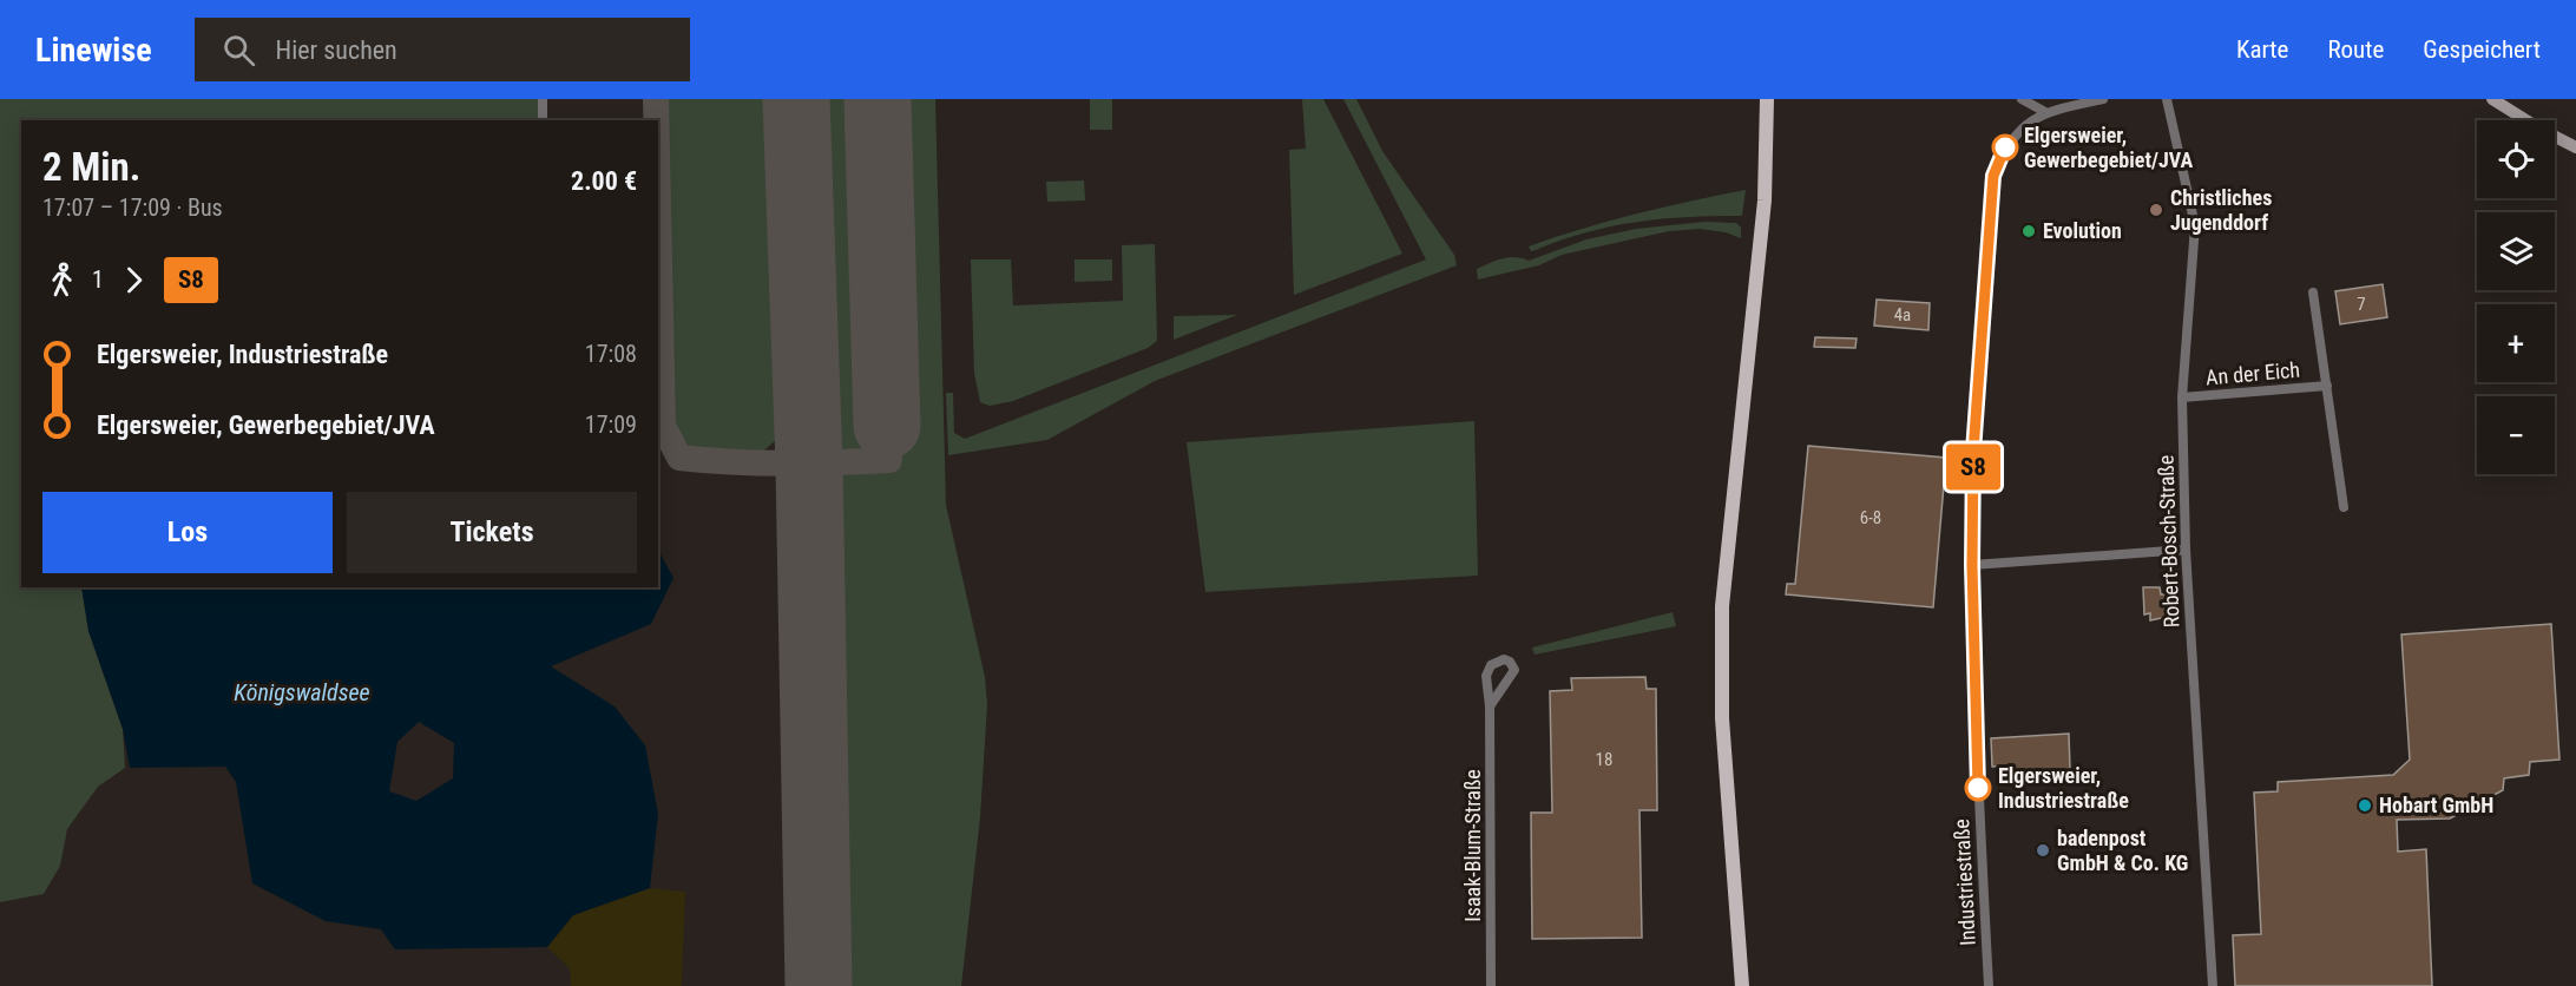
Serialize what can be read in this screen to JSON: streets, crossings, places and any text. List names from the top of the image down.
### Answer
{
  "streets": {
    "street": [
      "An der Eich",
      "Robert-Bosch-Straße",
      "Isaak-Blum-Straße",
      "Industriestraße"
    ]
  },
  "crossings": [
    ["An der Eich", "Robert-Bosch-Straße"]
  ],
  "water": ["Königswaldsee"],
  "places": [
    "Elgersweier, Gewerbegebiet/JVA",
    "Christliches Jugenddorf",
    "Evolution",
    "Elgersweier, Industriestraße",
    "Hobart GmbH",
    "badenpost GmbH & Co. KG"
  ],
  "lines": ["bus line S8"],
  "house_numbers": [
    "7",
    "4a",
    "6-8",
    "18"
  ],
  "page": {
    "header": "Linewise",
    "search": "Hier suchen",
    "nav": ["Karte", "Route", "Gespeichert"],
    "on_map": "S8",
    "map_buttons": ["+", "−"],
    "heading": ["2 Min.", "17:07 – 17:09 · Bus", "2.00 €"],
    "legs": ["1", "S8"],
    "list": [
      {
        "name": "Elgersweier, Industriestraße",
        "value": "17:08"
      },
      {
        "name": "Elgersweier, Gewerbegebiet/JVA",
        "value": "17:09"
      }
    ],
    "buttons": ["Los", "Tickets"]
  }
}
